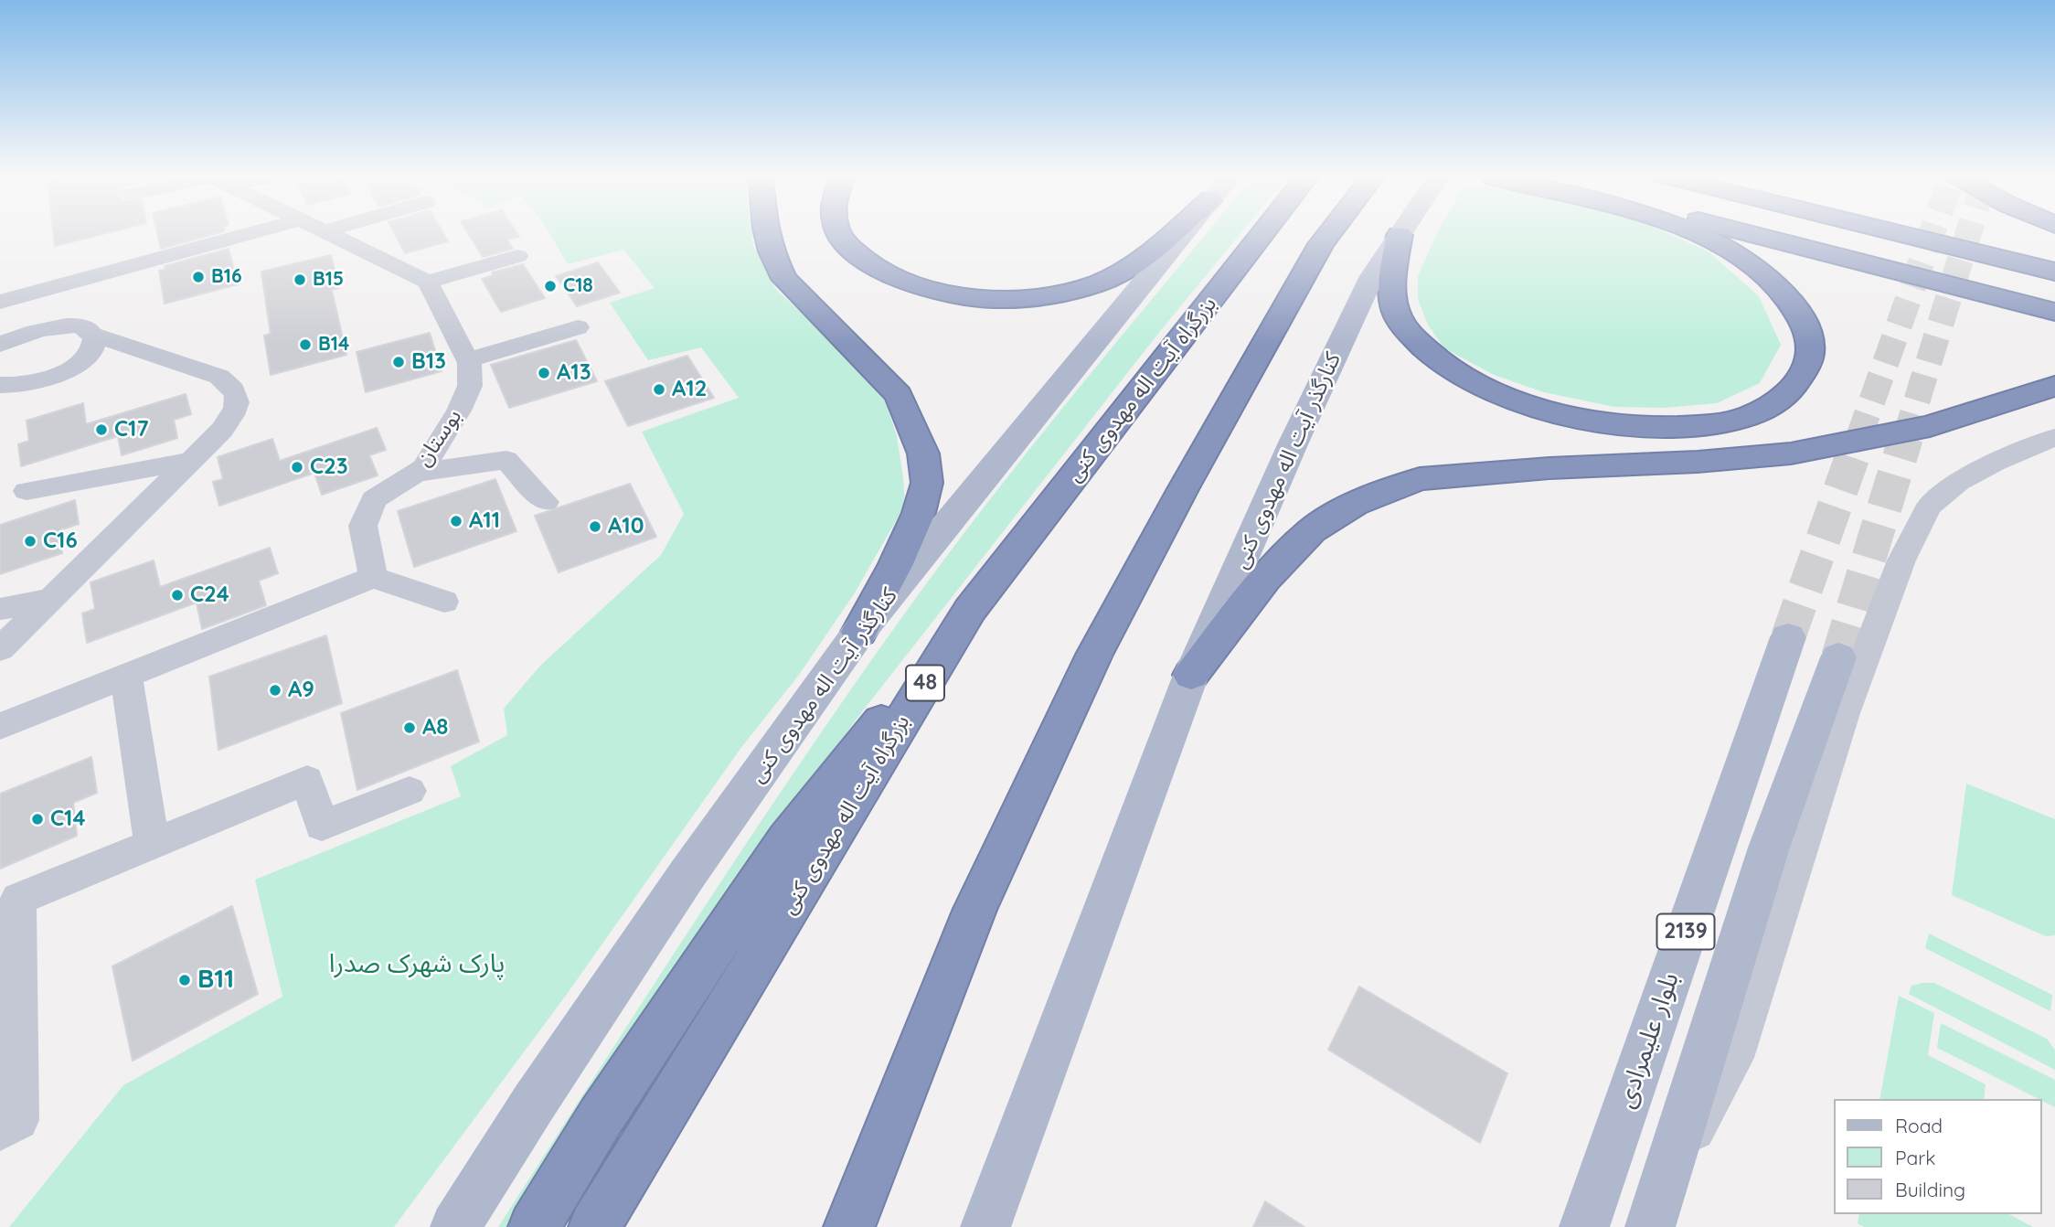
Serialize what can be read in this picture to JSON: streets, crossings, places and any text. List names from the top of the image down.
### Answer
{
  "streets": {
    "highway": ["بزرگراه آیت اله مهدوی کنی", "48"],
    "main road": ["کنارگذر آیت اله مهدوی کنی", "2139", "بلوار علیمرادی"],
    "street": ["بوستان"]
  },
  "parks": ["پارک شهرک صدرا"],
  "places": [
    "B16",
    "B15",
    "C18",
    "B14",
    "B13",
    "A13",
    "A12",
    "C17",
    "C23",
    "A11",
    "A10",
    "C16",
    "C24",
    "A9",
    "A8",
    "C14",
    "B11"
  ],
  "legend": ["Road", "Park", "Building"]
}
